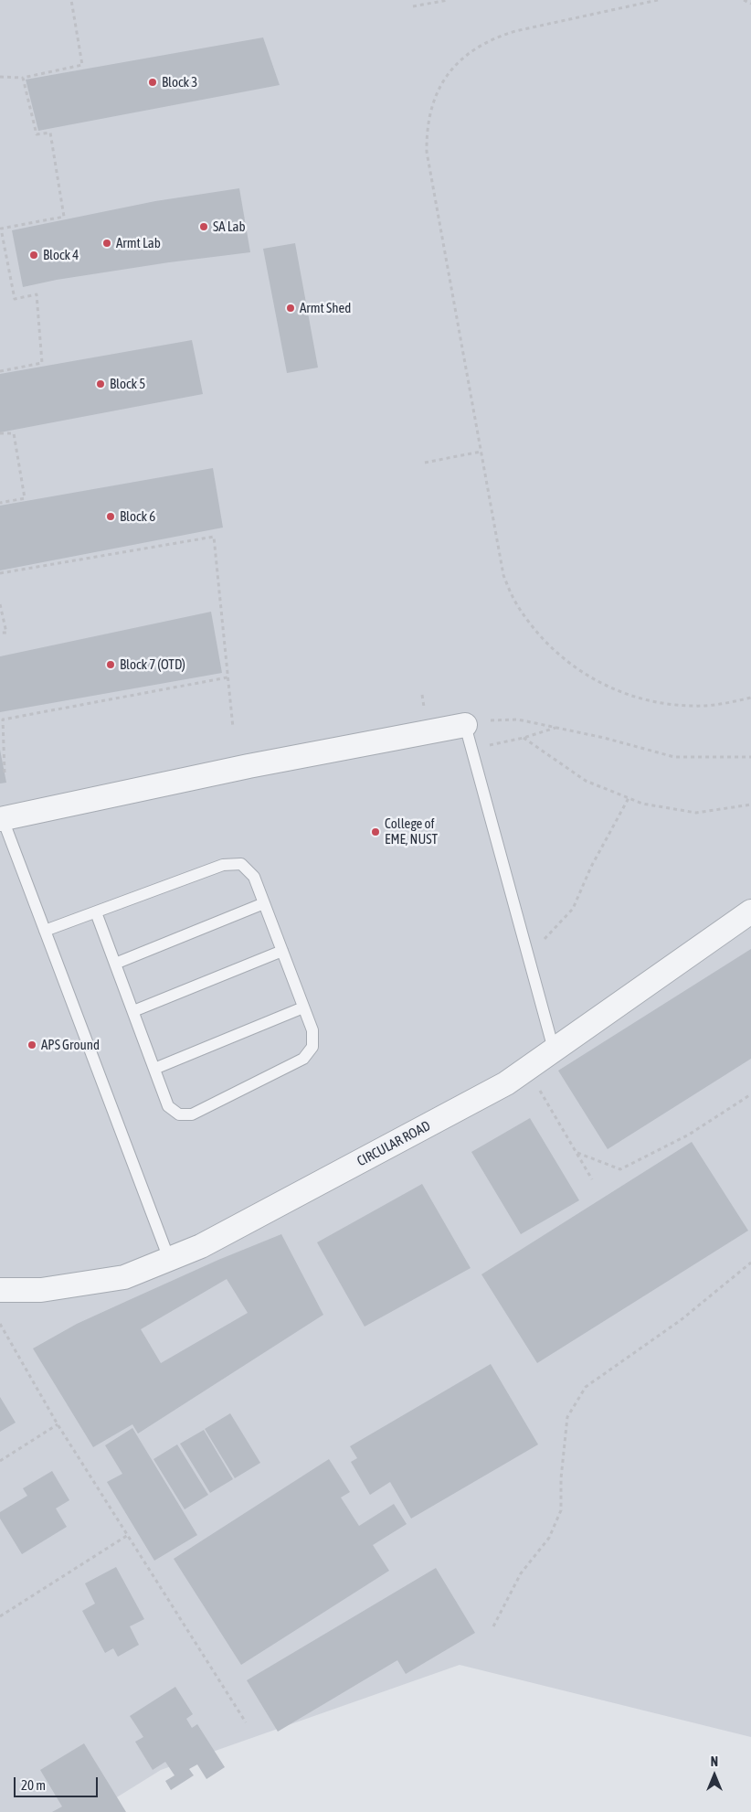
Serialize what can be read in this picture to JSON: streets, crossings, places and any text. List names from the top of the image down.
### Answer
{
  "streets": {
    "street": ["CIRCULAR ROAD"]
  },
  "places": [
    "Block 3",
    "SA Lab",
    "Armt Lab",
    "Block 4",
    "Armt Shed",
    "Block 5",
    "Block 6",
    "Block 7 (OTD)",
    "College of EME, NUST",
    "APS Ground"
  ],
  "scale_bar": "20 m",
  "north": "top"
}
